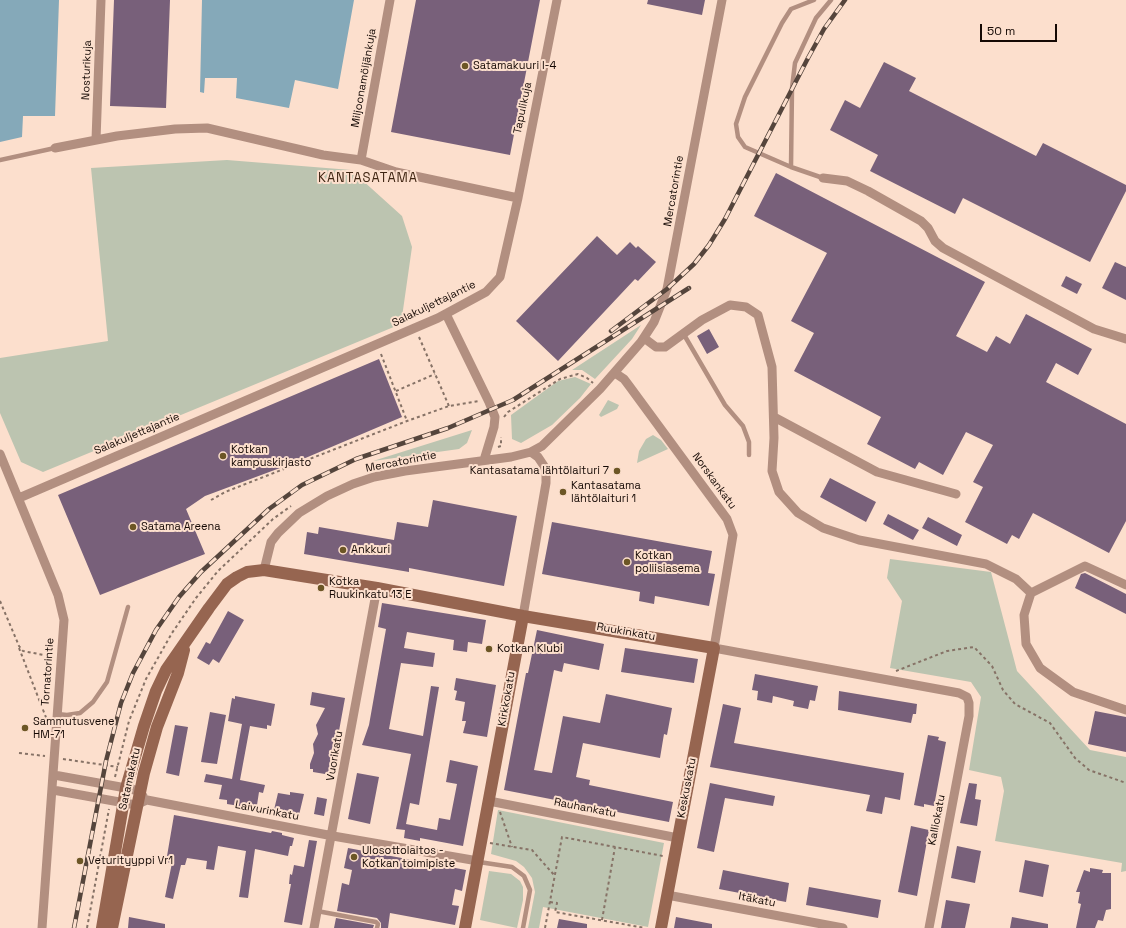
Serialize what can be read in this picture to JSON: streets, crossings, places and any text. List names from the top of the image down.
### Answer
{
  "streets": {
    "street": [
      "Nosturikuja",
      "Miljoonamöljänkuja",
      "Tapulikuja",
      "Mercatorintie",
      "Salakuljettajantie",
      "Norskankatu",
      "Ruukinkatu",
      "Tornatorintie",
      "Kirkkokatu",
      "Vuorikatu",
      "Satamakatu",
      "Keskuskatu",
      "Rauhankatu",
      "Laivurinkatu",
      "Kalliokatu",
      "Itäkatu"
    ]
  },
  "crossings": [
    ["Tapulikuja", "Salakuljettajantie"],
    ["Mercatorintie", "Norskankatu"],
    ["Mercatorintie", "Ruukinkatu"],
    ["Mercatorintie", "Kirkkokatu"],
    ["Mercatorintie", "Satamakatu"],
    ["Salakuljettajantie", "Tornatorintie"],
    ["Norskankatu", "Ruukinkatu"],
    ["Norskankatu", "Keskuskatu"],
    ["Ruukinkatu", "Kirkkokatu"],
    ["Ruukinkatu", "Vuorikatu"],
    ["Ruukinkatu", "Satamakatu"],
    ["Ruukinkatu", "Keskuskatu"],
    ["Ruukinkatu", "Kalliokatu"],
    ["Tornatorintie", "Laivurinkatu"],
    ["Kirkkokatu", "Rauhankatu"],
    ["Kirkkokatu", "Laivurinkatu"],
    ["Vuorikatu", "Laivurinkatu"],
    ["Satamakatu", "Laivurinkatu"],
    ["Keskuskatu", "Rauhankatu"],
    ["Keskuskatu", "Itäkatu"]
  ],
  "districts": ["KANTASATAMA"],
  "places": [
    "Satamakuuri I-4",
    "Kotkan kampuskirjasto",
    "Kantasatama lähtölaituri 7",
    "Kantasatama lähtölaituri 1",
    "Satama Areena",
    "Ankkuri",
    "Kotkan poliisiasema",
    "Kotka Ruukinkatu 13 E",
    "Kotkan Klubi",
    "Sammutusvene HM-71",
    "Ulosottolaitos - Kotkan toimipiste",
    "Veturityyppi Vr1"
  ],
  "scale_bar": "50 m"
}
